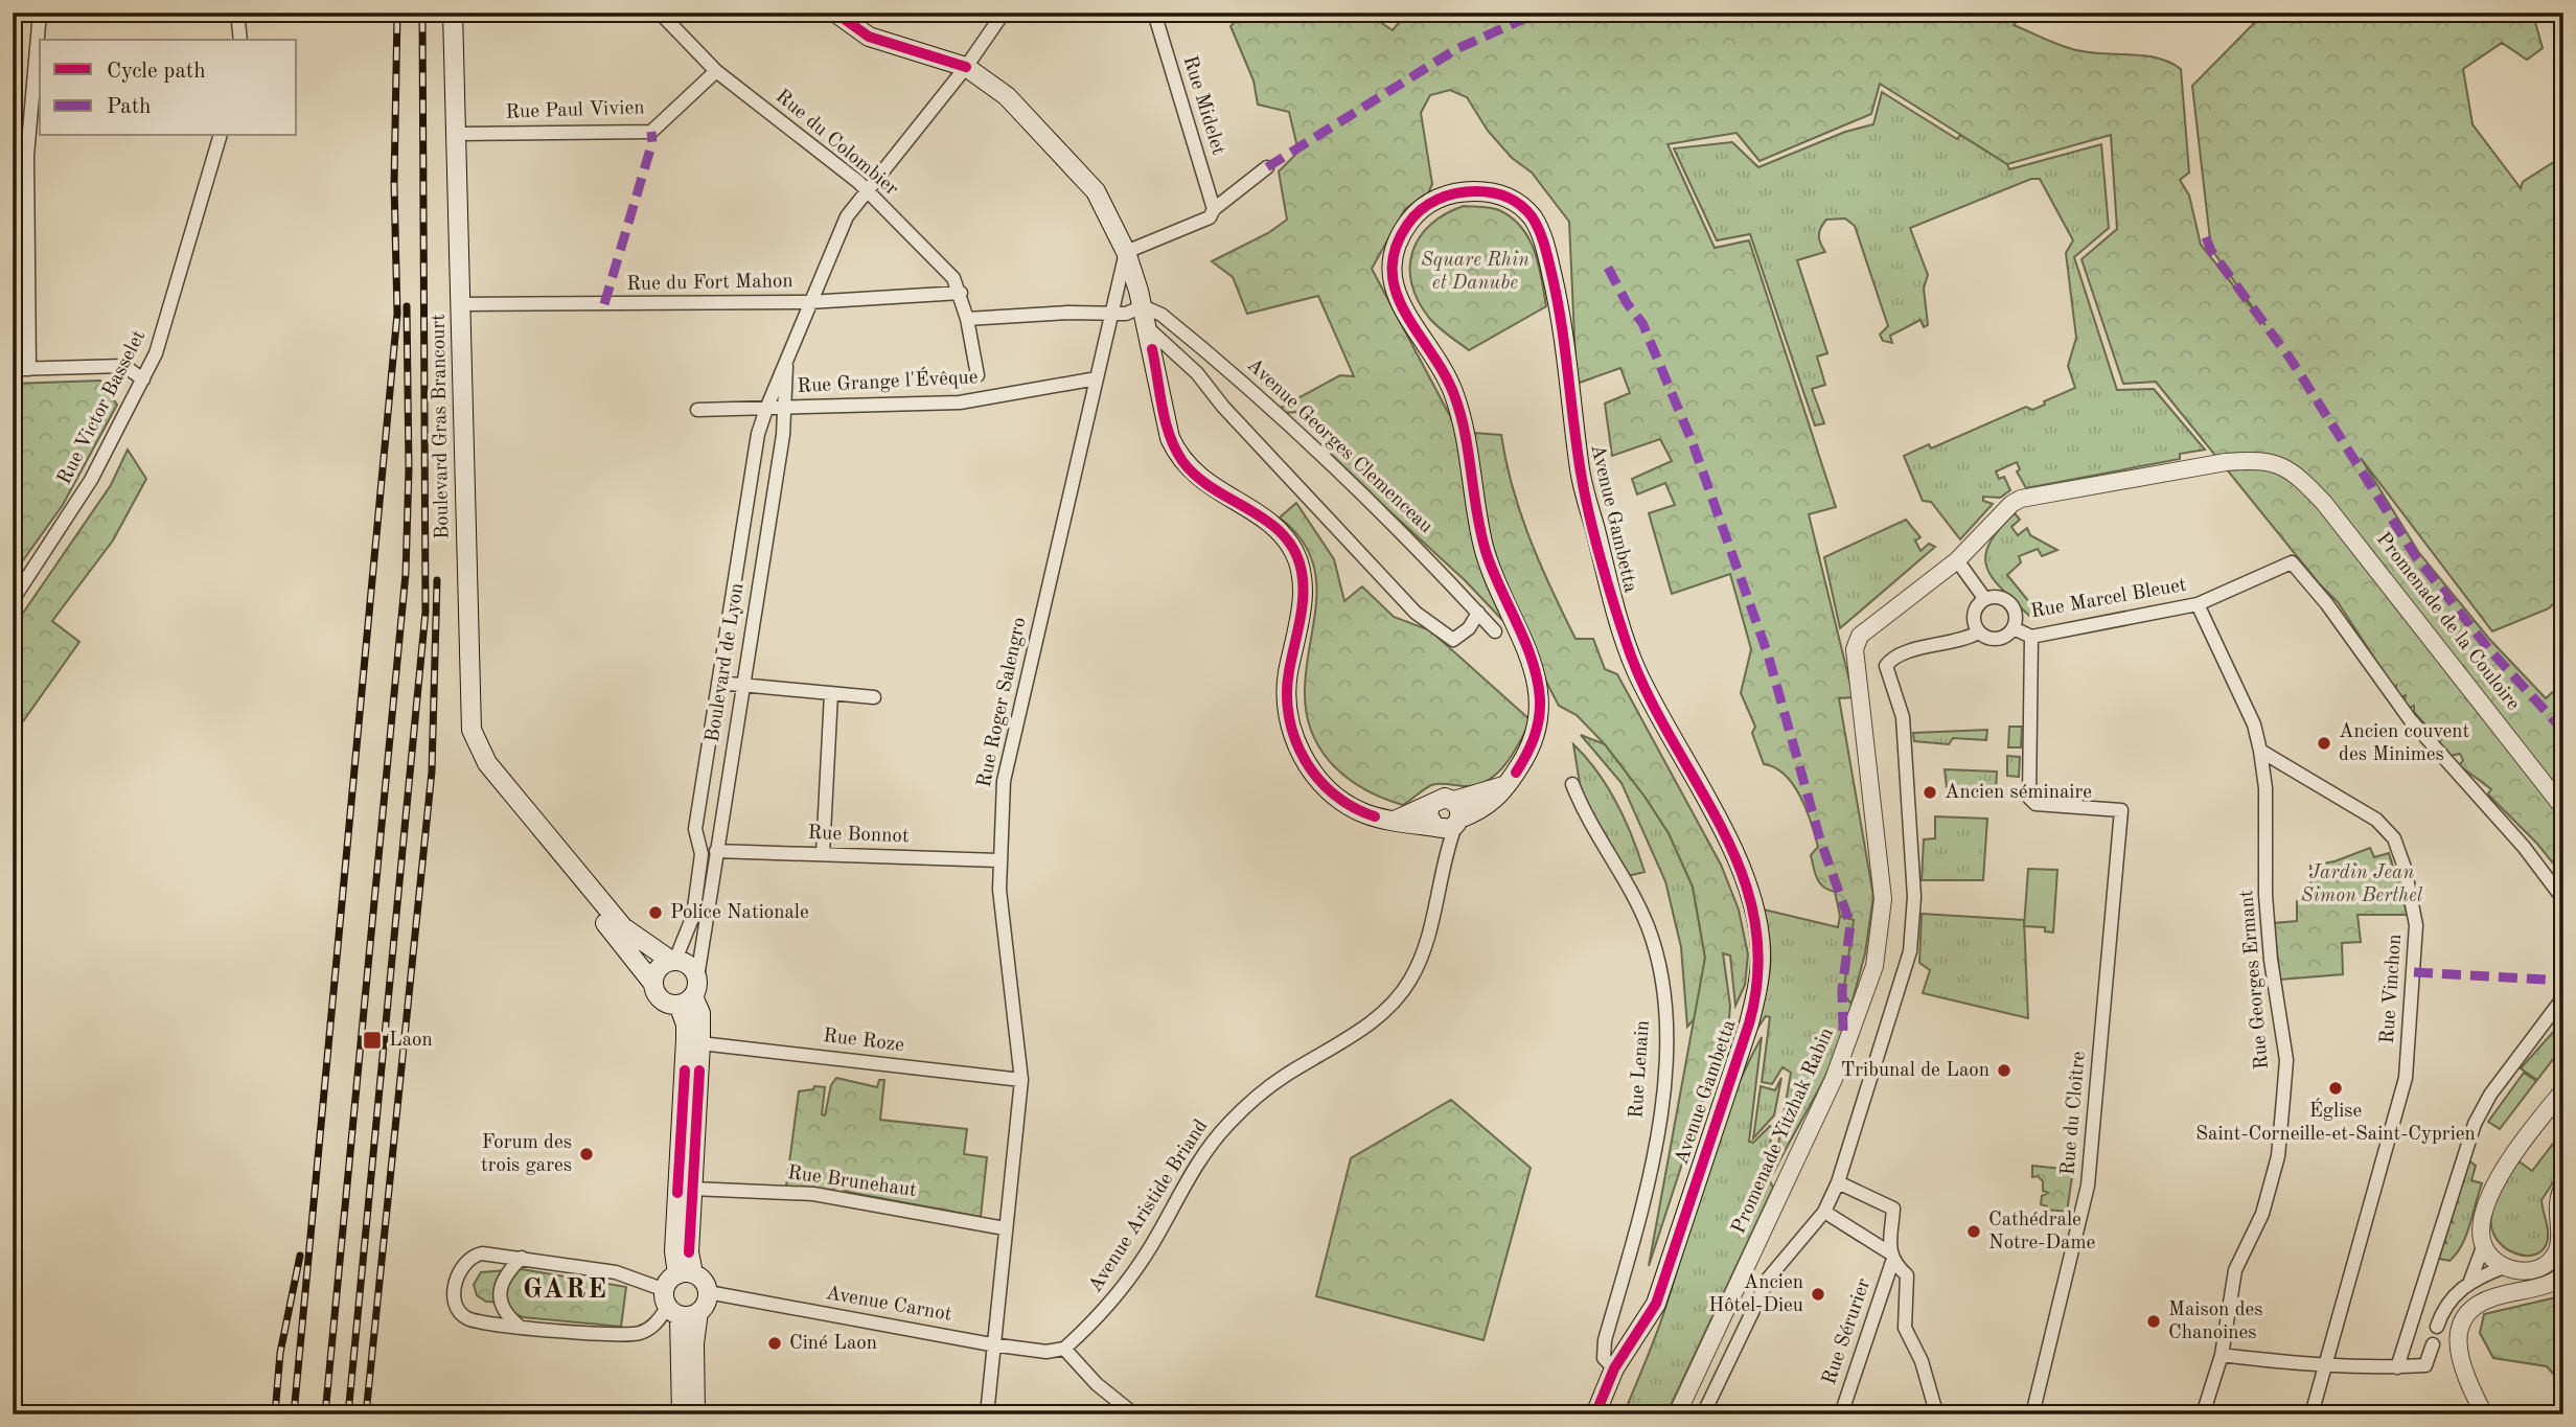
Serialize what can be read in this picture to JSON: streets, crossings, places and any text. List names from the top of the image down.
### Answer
{
  "streets": {
    "main road": ["Boulevard Gras Brancourt", "Avenue Gambetta"],
    "street": [
      "Rue Midelet",
      "Rue Paul Vivien",
      "Rue du Colombier",
      "Rue du Fort Mahon",
      "Rue Grange l'Évêque",
      "Rue Victor Basselet",
      "Avenue Georges Clemenceau",
      "Rue Marcel Bleuet",
      "Promenade de la Couloire",
      "Boulevard de Lyon",
      "Rue Roger Salengro",
      "Rue Bonnot",
      "Rue Georges Ermant",
      "Rue Vinchon",
      "Rue Roze",
      "Rue Lenain",
      "Rue du Cloître",
      "Promenade Yitzhak Rabin",
      "Rue Brunehaut",
      "Avenue Aristide Briand",
      "Avenue Carnot",
      "Rue Sérurier"
    ]
  },
  "crossings": [
    ["Rue Paul Vivien", "Rue du Colombier"],
    ["Rue Paul Vivien", "Boulevard Gras Brancourt"],
    ["Rue du Colombier", "Rue du Fort Mahon"],
    ["Rue du Colombier", "Boulevard de Lyon"],
    ["Rue du Fort Mahon", "Boulevard Gras Brancourt"],
    ["Rue du Fort Mahon", "Boulevard de Lyon"],
    ["Rue Grange l'Évêque", "Boulevard de Lyon"],
    ["Rue Grange l'Évêque", "Rue Roger Salengro"],
    ["Boulevard Gras Brancourt", "Boulevard de Lyon"],
    ["Avenue Gambetta", "Rue Lenain"],
    ["Avenue Gambetta", "Avenue Aristide Briand"],
    ["Rue Marcel Bleuet", "Rue du Cloître"],
    ["Promenade de la Couloire", "Promenade Yitzhak Rabin"],
    ["Boulevard de Lyon", "Rue Bonnot"],
    ["Rue Roger Salengro", "Rue Bonnot"],
    ["Rue Roger Salengro", "Rue Roze"],
    ["Rue Roger Salengro", "Rue Brunehaut"],
    ["Rue Roger Salengro", "Avenue Carnot"],
    ["Rue Georges Ermant", "Rue Vinchon"],
    ["Avenue Aristide Briand", "Avenue Carnot"]
  ],
  "districts": ["GARE"],
  "parks": ["Square Rhin et Danube", "Jardin Jean Simon Berthel"],
  "places": {
    "other": [
      "Ancien couvent des Minimes",
      "Ancien séminaire",
      "Police Nationale",
      "Tribunal de Laon",
      "Église Saint-Corneille-et-Saint-Cyprien",
      "Forum des trois gares",
      "Cathédrale Notre-Dame",
      "Ancien Hôtel-Dieu",
      "Maison des Chanoines",
      "Ciné Laon"
    ],
    "transit": ["Laon"]
  },
  "legend": ["Cycle path", "Path"]
}
